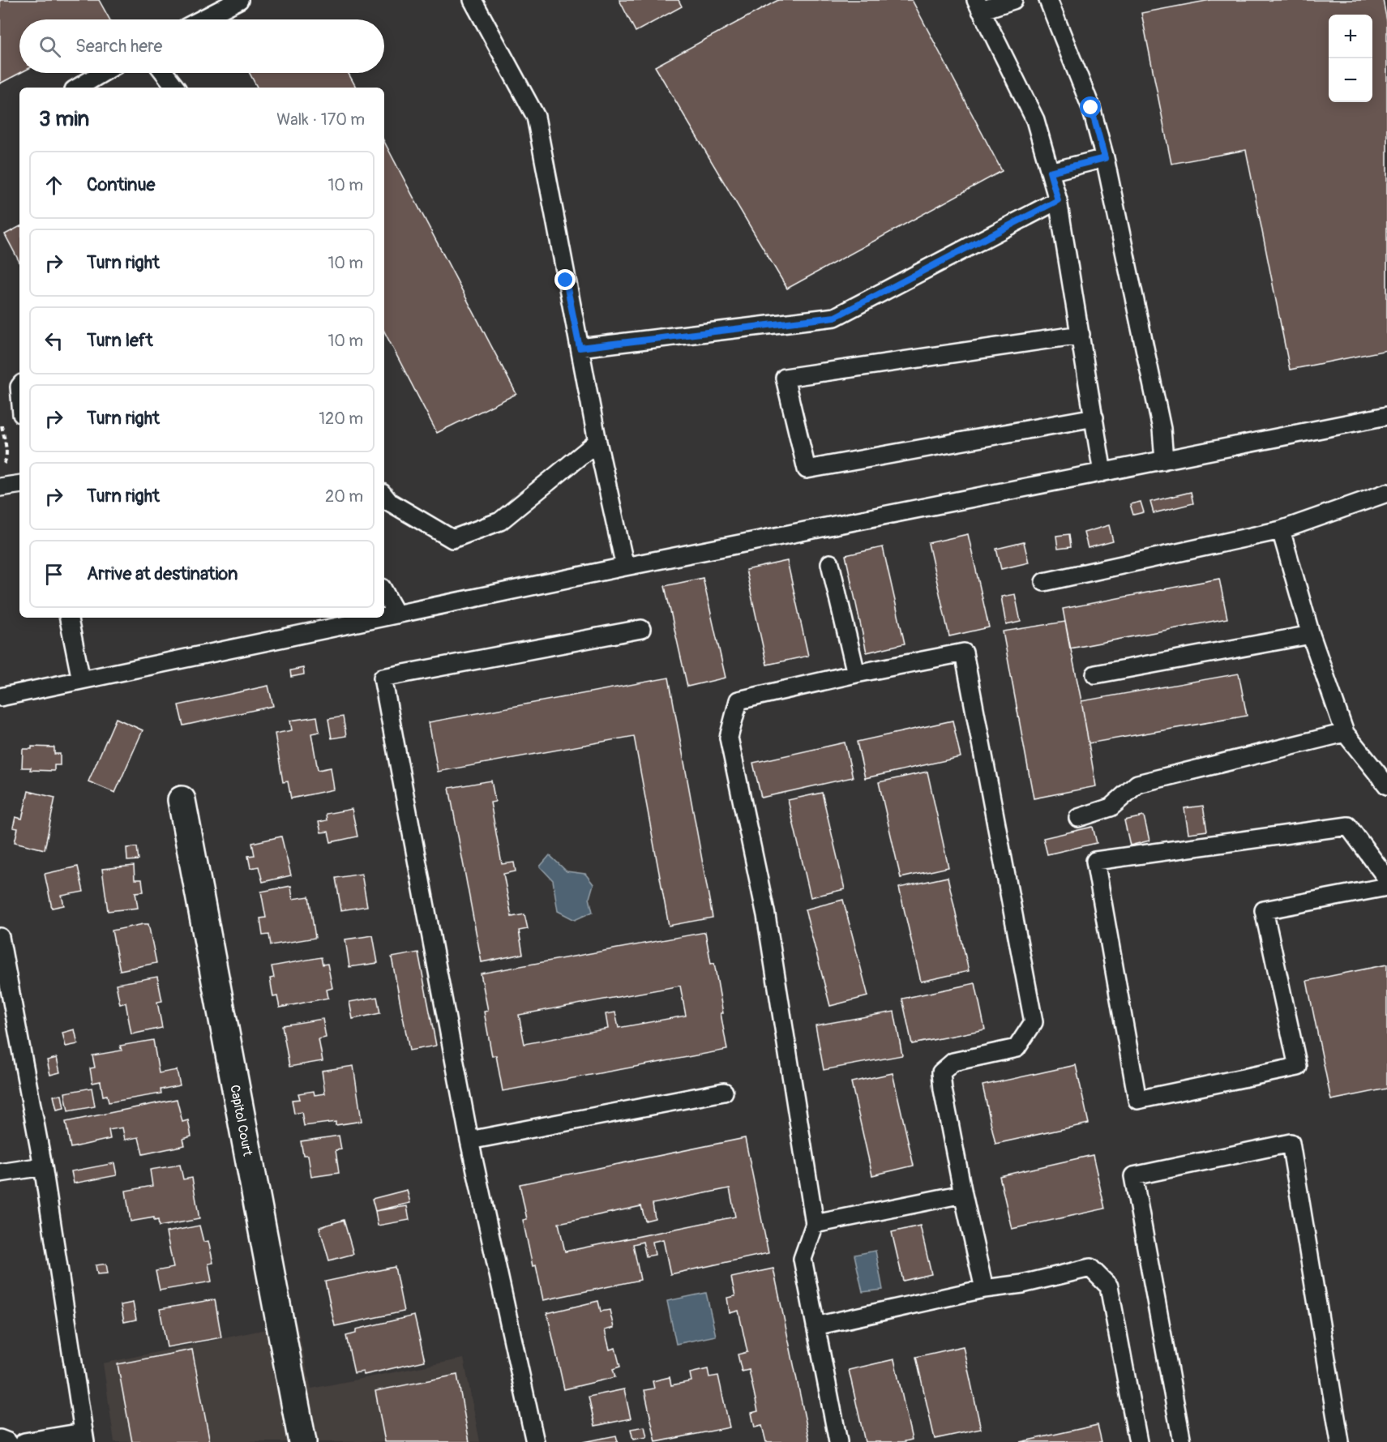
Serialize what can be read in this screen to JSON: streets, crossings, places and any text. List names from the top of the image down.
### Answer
{
  "streets": {
    "street": ["Capitol Court"]
  },
  "page": {
    "map_buttons": ["+", "−"],
    "search": "Search here",
    "heading": ["3 min", "Walk · 170 m"],
    "list": [
      ["Continue", "10 m"],
      ["Turn right", "10 m"],
      ["Turn left", "10 m"],
      ["Turn right", "120 m"],
      ["Turn right", "20 m"],
      "Arrive at destination"
    ]
  }
}
